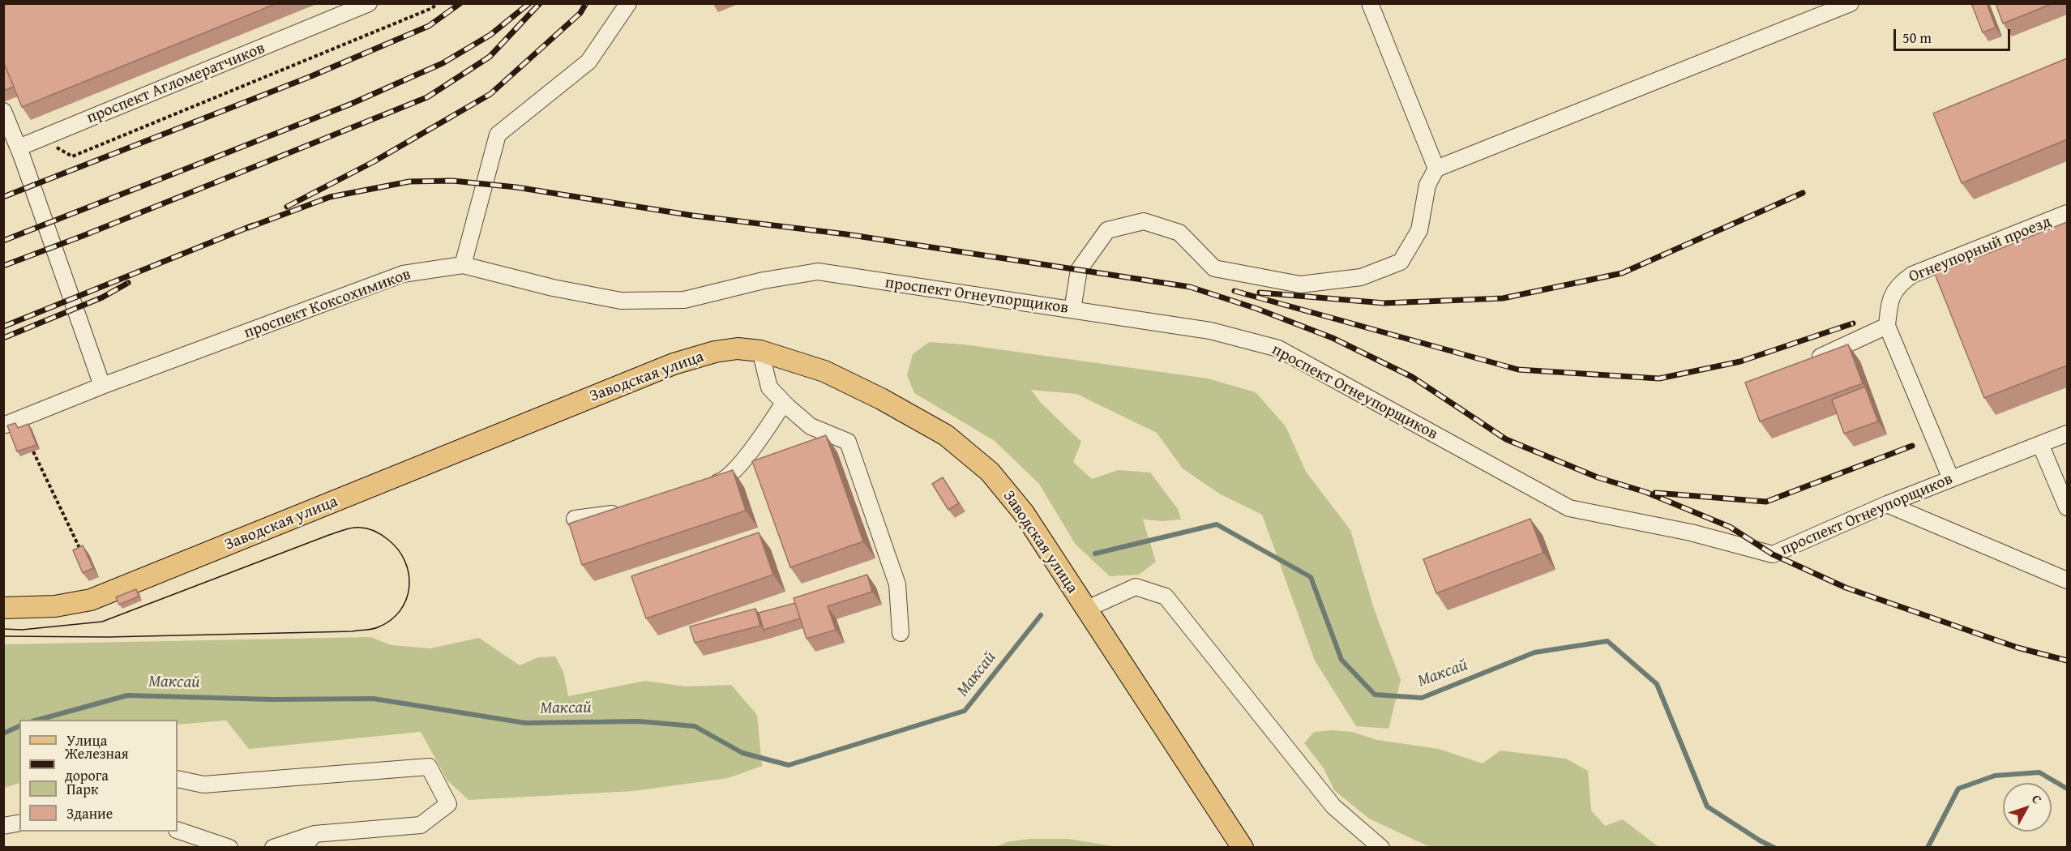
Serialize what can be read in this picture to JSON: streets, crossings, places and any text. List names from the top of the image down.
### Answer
{
  "streets": {
    "main road": ["Заводская улица"],
    "street": [
      "проспект Агломератчиков",
      "Огнеупорный проезд",
      "проспект Огнеупорщиков",
      "проспект Коксохимиков"
    ]
  },
  "crossings": [
    ["Огнеупорный проезд", "проспект Огнеупорщиков"],
    ["проспект Огнеупорщиков", "проспект Коксохимиков"]
  ],
  "water": ["Максай"],
  "legend": [
    "Улица",
    "Железная дорога",
    "Парк",
    "Здание"
  ],
  "scale_bar": "50 m",
  "north": "top right"
}
